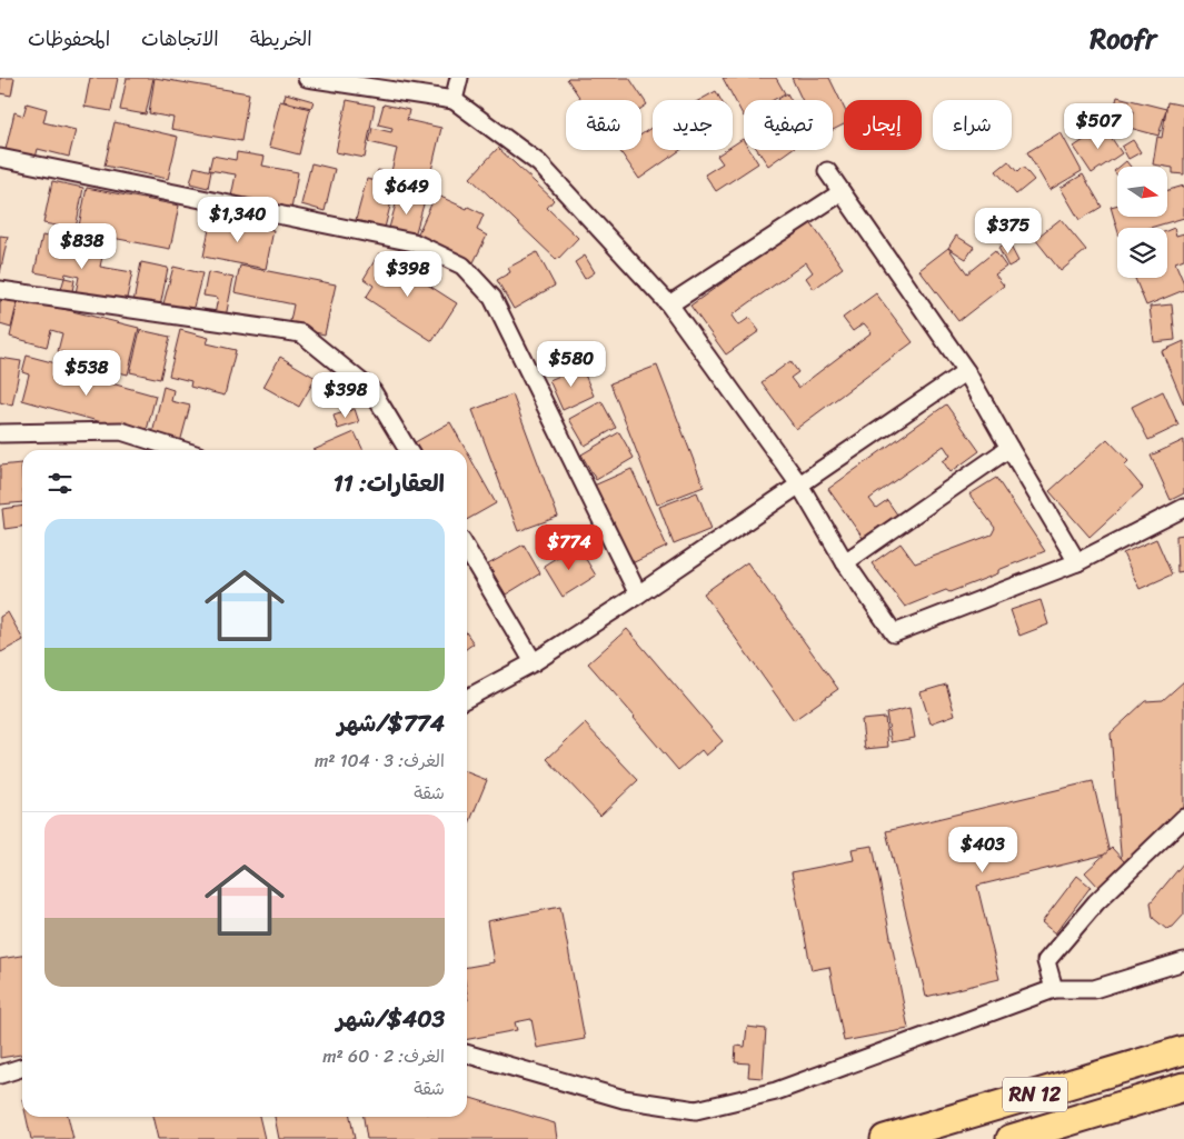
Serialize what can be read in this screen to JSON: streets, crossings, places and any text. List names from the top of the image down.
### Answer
{
  "streets": {
    "highway": ["RN 12"]
  },
  "north": "right",
  "page": {
    "header": "Roofr",
    "nav": ["الخريطة", "الاتجاهات", "المحفوظات"],
    "chip": [
      "شراء",
      "إيجار",
      "تصفية",
      "جديد",
      "شقة"
    ],
    "price": [
      "$507",
      "$649",
      "$1,340",
      "$375",
      "$838",
      "$398",
      "$580",
      "$538",
      "$398",
      "$774",
      "$403"
    ],
    "heading": "العقارات: 11",
    "list": [
      {
        "name": "$774/شهر",
        "note": "الغرف: 3 · 104 m² · شقة"
      },
      {
        "name": "$403/شهر",
        "note": "الغرف: 2 · 60 m² · شقة"
      }
    ]
  }
}
